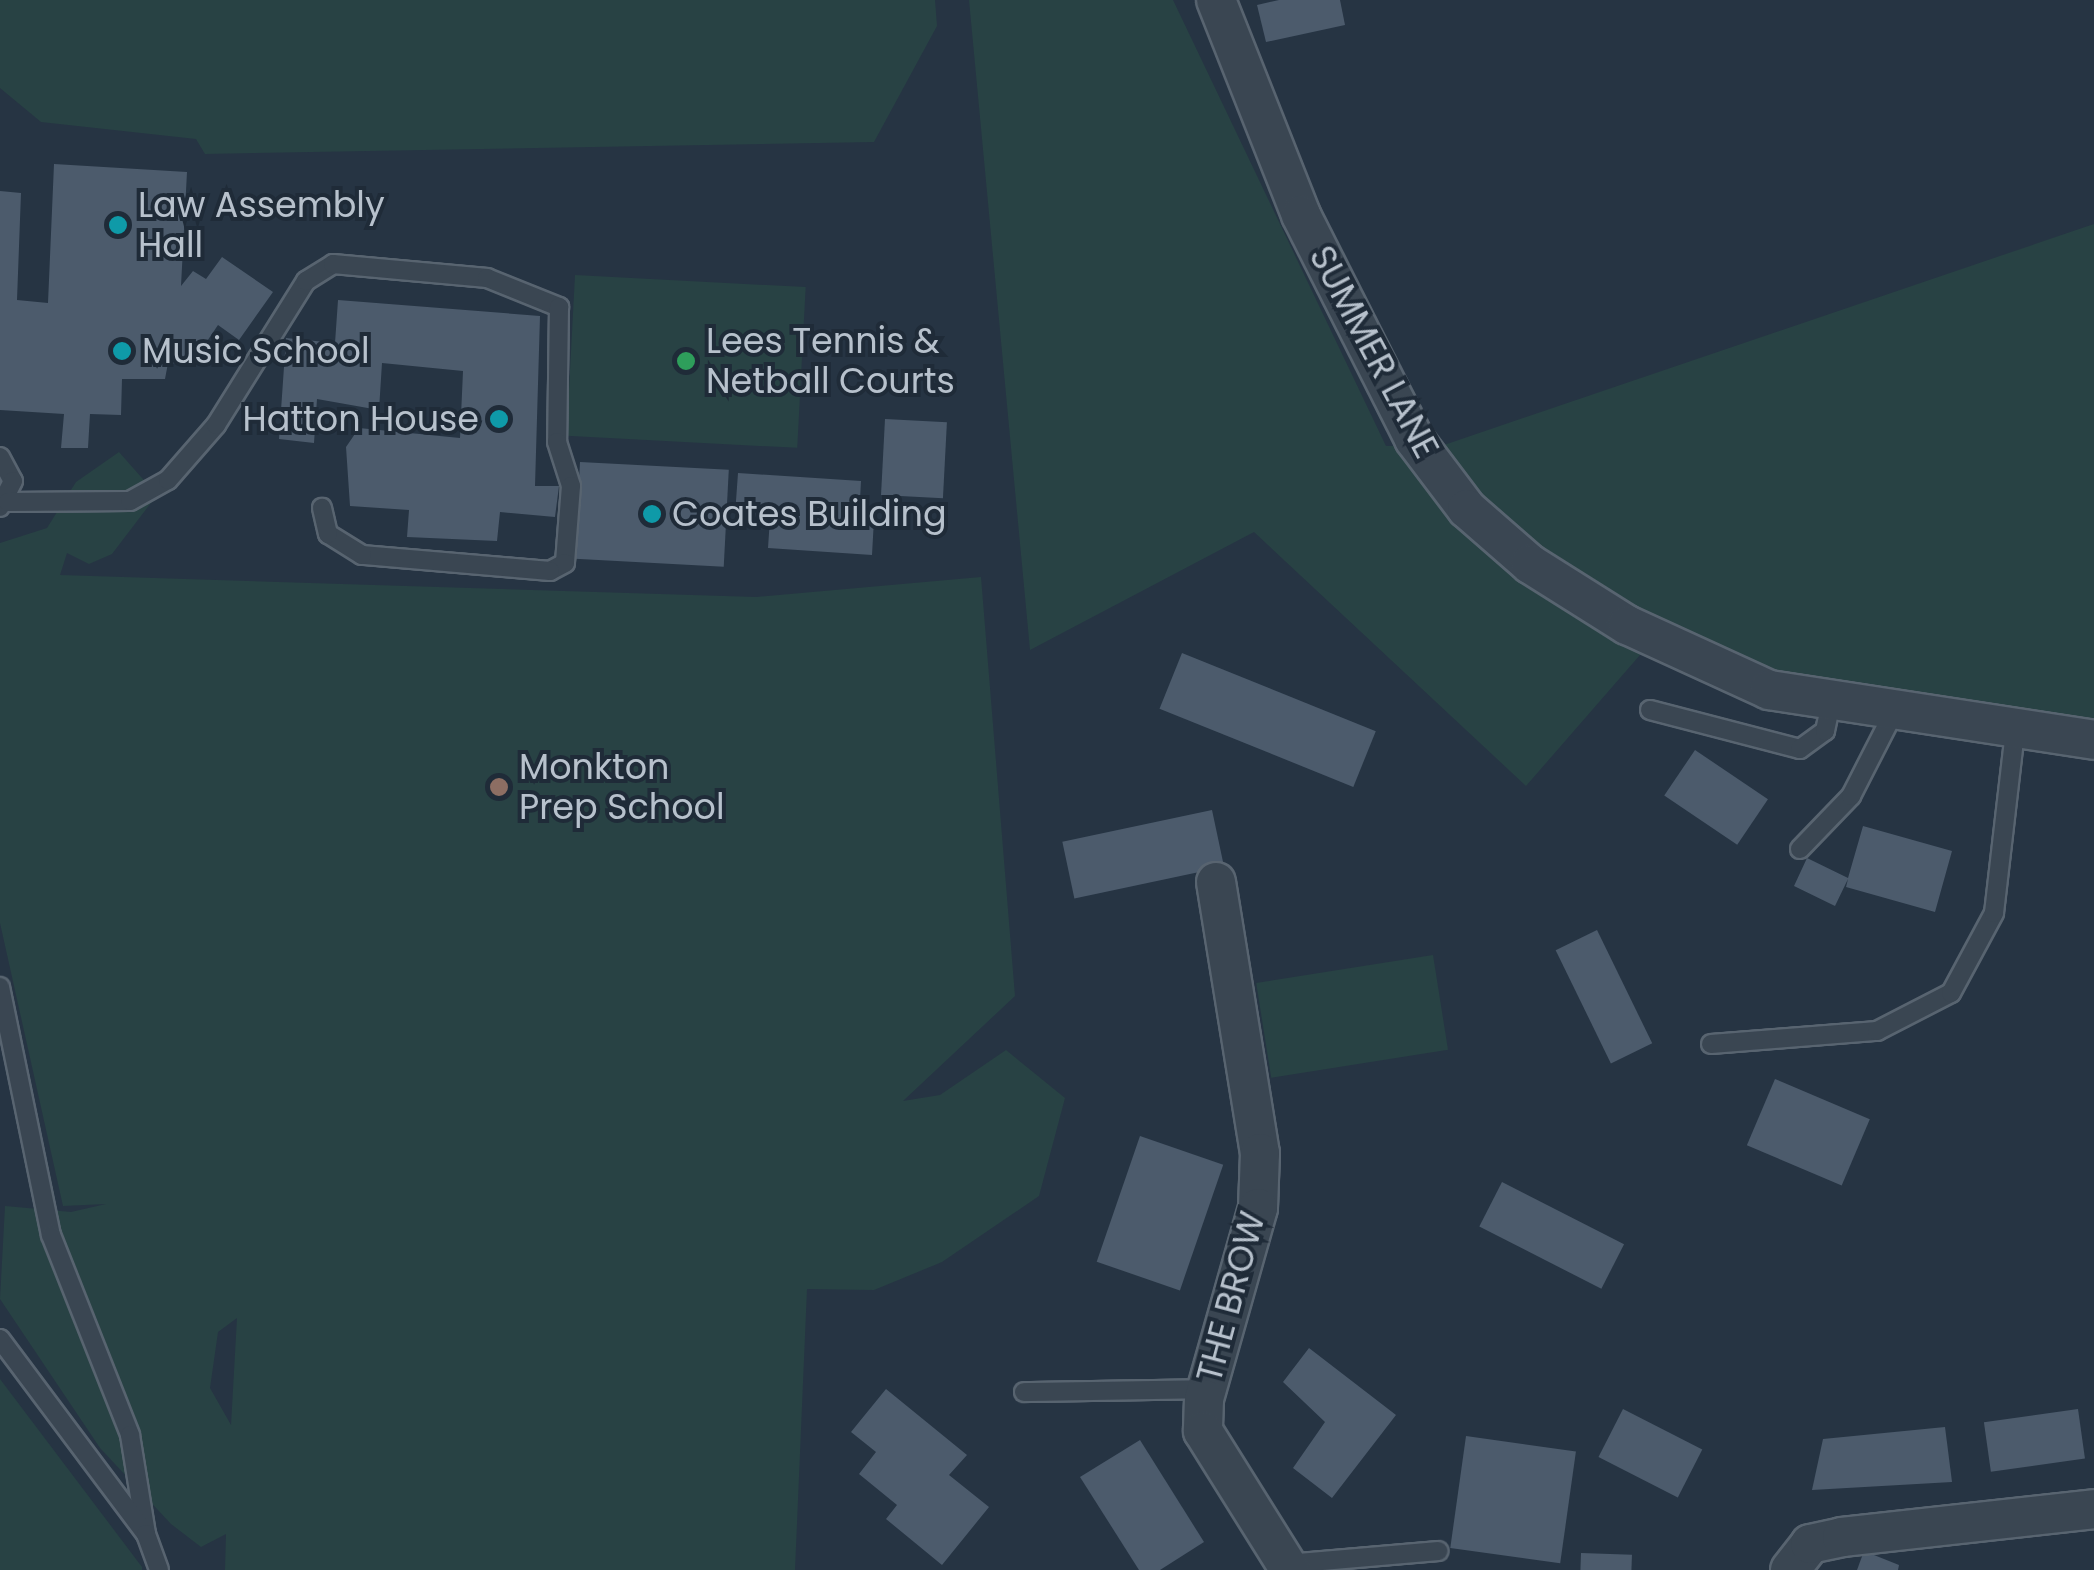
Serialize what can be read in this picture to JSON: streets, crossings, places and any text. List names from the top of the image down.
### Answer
{
  "streets": {
    "street": ["SUMMER LANE", "THE BROW"]
  },
  "places": [
    "Law Assembly Hall",
    "Music School",
    "Lees Tennis & Netball Courts",
    "Hatton House",
    "Coates Building",
    "Monkton Prep School"
  ]
}
